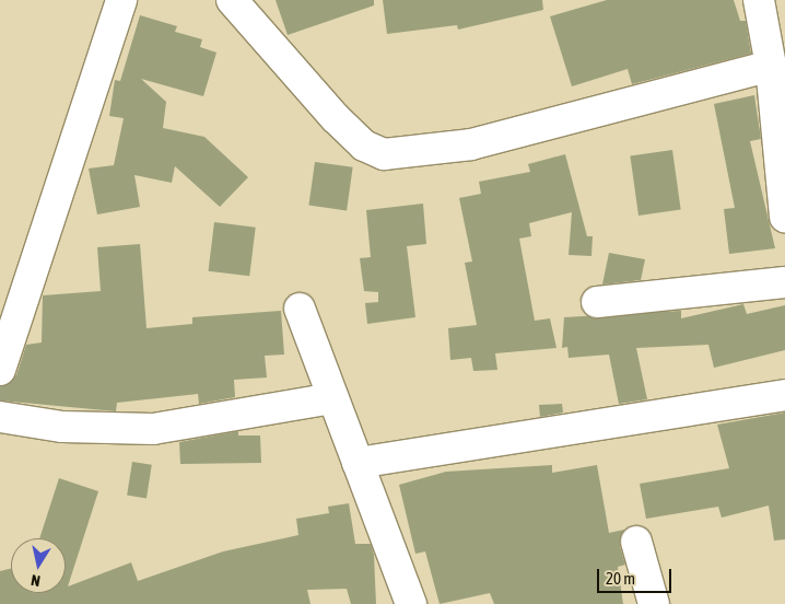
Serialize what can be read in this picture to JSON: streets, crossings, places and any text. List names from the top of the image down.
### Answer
{
  "scale_bar": "20 m",
  "north": "bottom"
}
